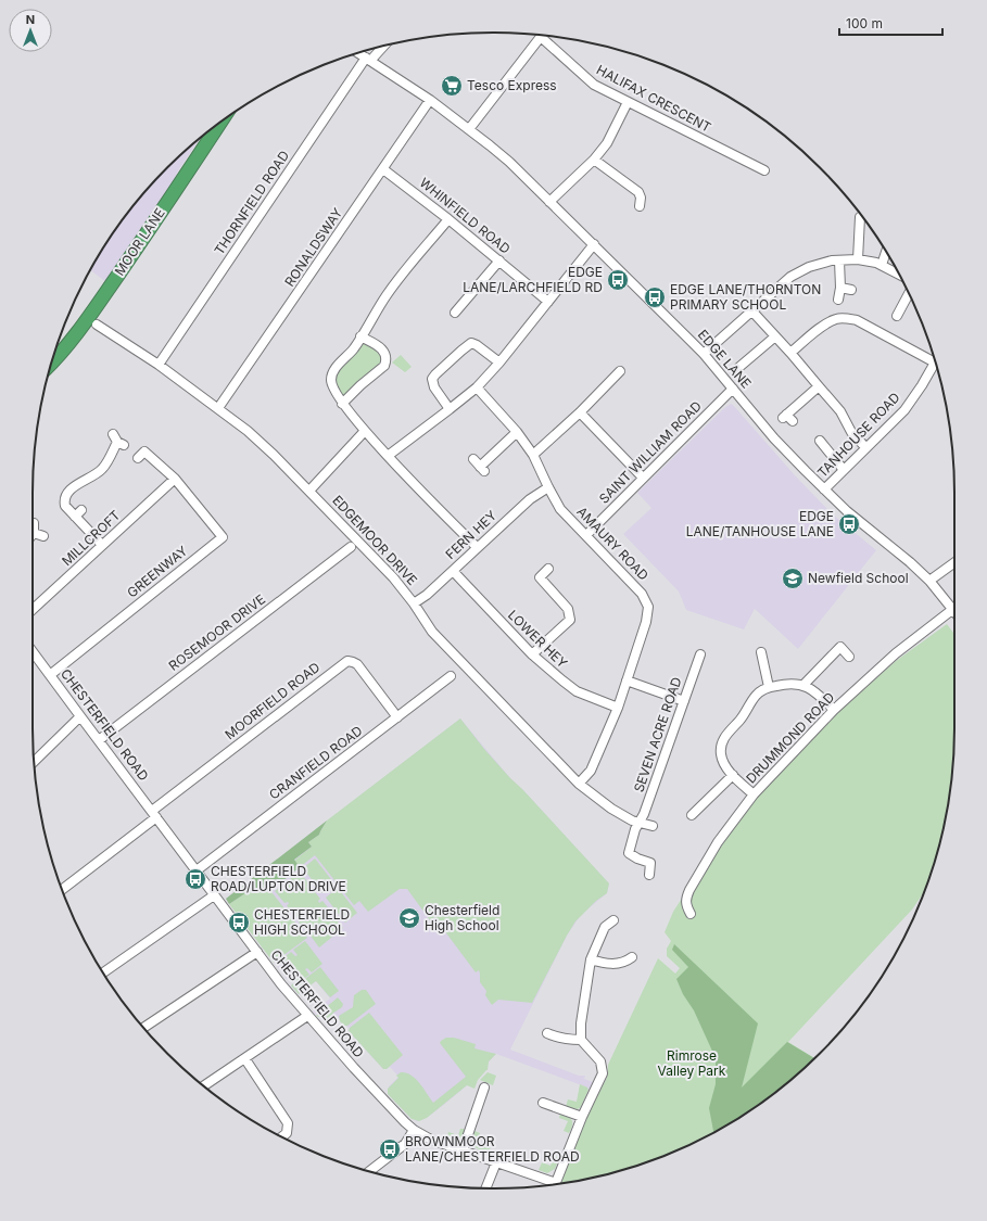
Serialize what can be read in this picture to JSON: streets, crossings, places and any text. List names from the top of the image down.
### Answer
{
  "streets": {
    "highway": ["MOOR LANE"],
    "street": [
      "HALIFAX CRESCENT",
      "THORNFIELD ROAD",
      "WHINFIELD ROAD",
      "RONALDSWAY",
      "EDGE LANE",
      "TANHOUSE ROAD",
      "SAINT WILLIAM ROAD",
      "FERN HEY",
      "MILLCROFT",
      "EDGEMOOR DRIVE",
      "AMAURY ROAD",
      "GREENWAY",
      "ROSEMOOR DRIVE",
      "LOWER HEY",
      "MOORFIELD ROAD",
      "CHESTERFIELD ROAD",
      "SEVEN ACRE ROAD",
      "DRUMMOND ROAD",
      "CRANFIELD ROAD"
    ]
  },
  "crossings": [
    ["THORNFIELD ROAD", "EDGE LANE"],
    ["THORNFIELD ROAD", "EDGEMOOR DRIVE"],
    ["WHINFIELD ROAD", "RONALDSWAY"],
    ["RONALDSWAY", "EDGE LANE"],
    ["RONALDSWAY", "EDGEMOOR DRIVE"],
    ["EDGE LANE", "TANHOUSE ROAD"],
    ["EDGE LANE", "SAINT WILLIAM ROAD"],
    ["EDGE LANE", "DRUMMOND ROAD"],
    ["SAINT WILLIAM ROAD", "AMAURY ROAD"],
    ["FERN HEY", "EDGEMOOR DRIVE"],
    ["FERN HEY", "AMAURY ROAD"],
    ["FERN HEY", "LOWER HEY"],
    ["MILLCROFT", "GREENWAY"],
    ["EDGEMOOR DRIVE", "AMAURY ROAD"],
    ["EDGEMOOR DRIVE", "SEVEN ACRE ROAD"],
    ["AMAURY ROAD", "LOWER HEY"],
    ["GREENWAY", "CHESTERFIELD ROAD"],
    ["ROSEMOOR DRIVE", "CHESTERFIELD ROAD"],
    ["MOORFIELD ROAD", "CHESTERFIELD ROAD"],
    ["MOORFIELD ROAD", "CRANFIELD ROAD"],
    ["CHESTERFIELD ROAD", "CRANFIELD ROAD"]
  ],
  "parks": ["Rimrose Valley Park"],
  "places": {
    "supermarket": ["Tesco Express"],
    "bus stop": [
      "EDGE LANE/LARCHFIELD RD",
      "EDGE LANE/THORNTON PRIMARY SCHOOL",
      "EDGE LANE/TANHOUSE LANE",
      "CHESTERFIELD ROAD/LUPTON DRIVE",
      "CHESTERFIELD HIGH SCHOOL",
      "BROWNMOOR LANE/CHESTERFIELD ROAD"
    ],
    "school or university": ["Newfield School", "Chesterfield High School"]
  },
  "scale_bar": "100 m",
  "north": "top"
}
